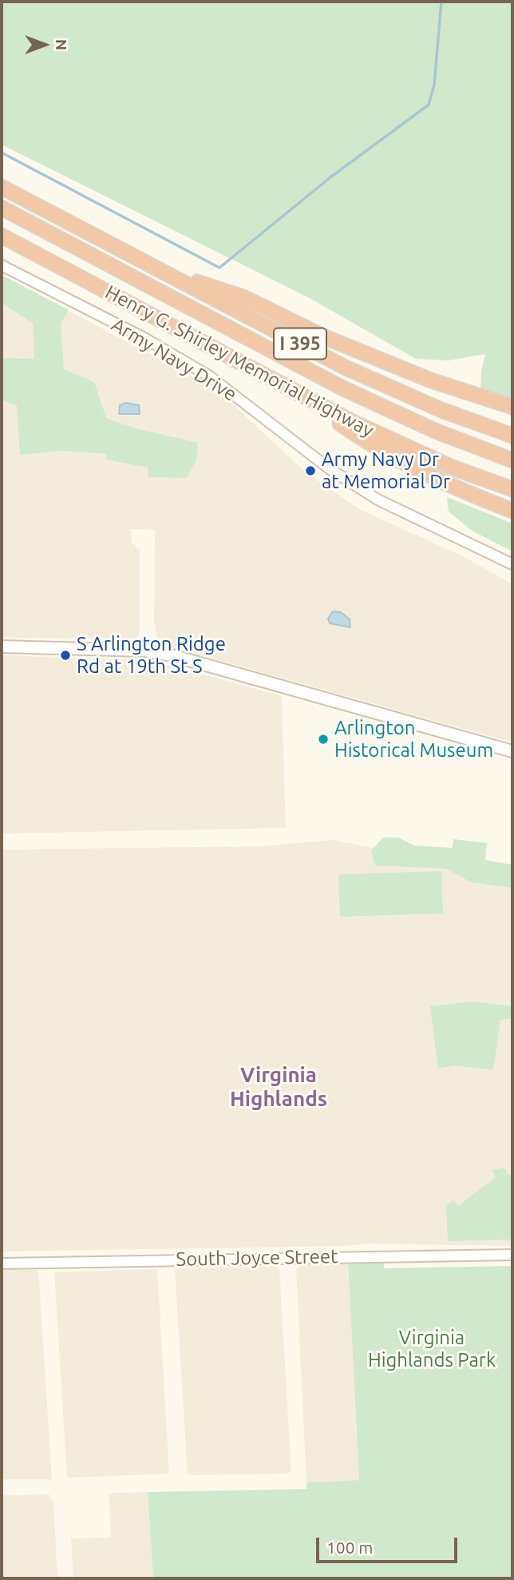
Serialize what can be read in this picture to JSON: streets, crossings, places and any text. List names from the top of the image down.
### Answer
{
  "streets": {
    "highway": ["I 395", "Henry G. Shirley Memorial Highway"],
    "street": ["Army Navy Drive", "South Joyce Street"]
  },
  "districts": ["Virginia Highlands"],
  "parks": ["Virginia Highlands Park"],
  "places": ["Army Navy Dr at Memorial Dr", "S Arlington Ridge Rd at 19th St S", "Arlington Historical Museum"],
  "scale_bar": "100 m",
  "north": "right"
}
